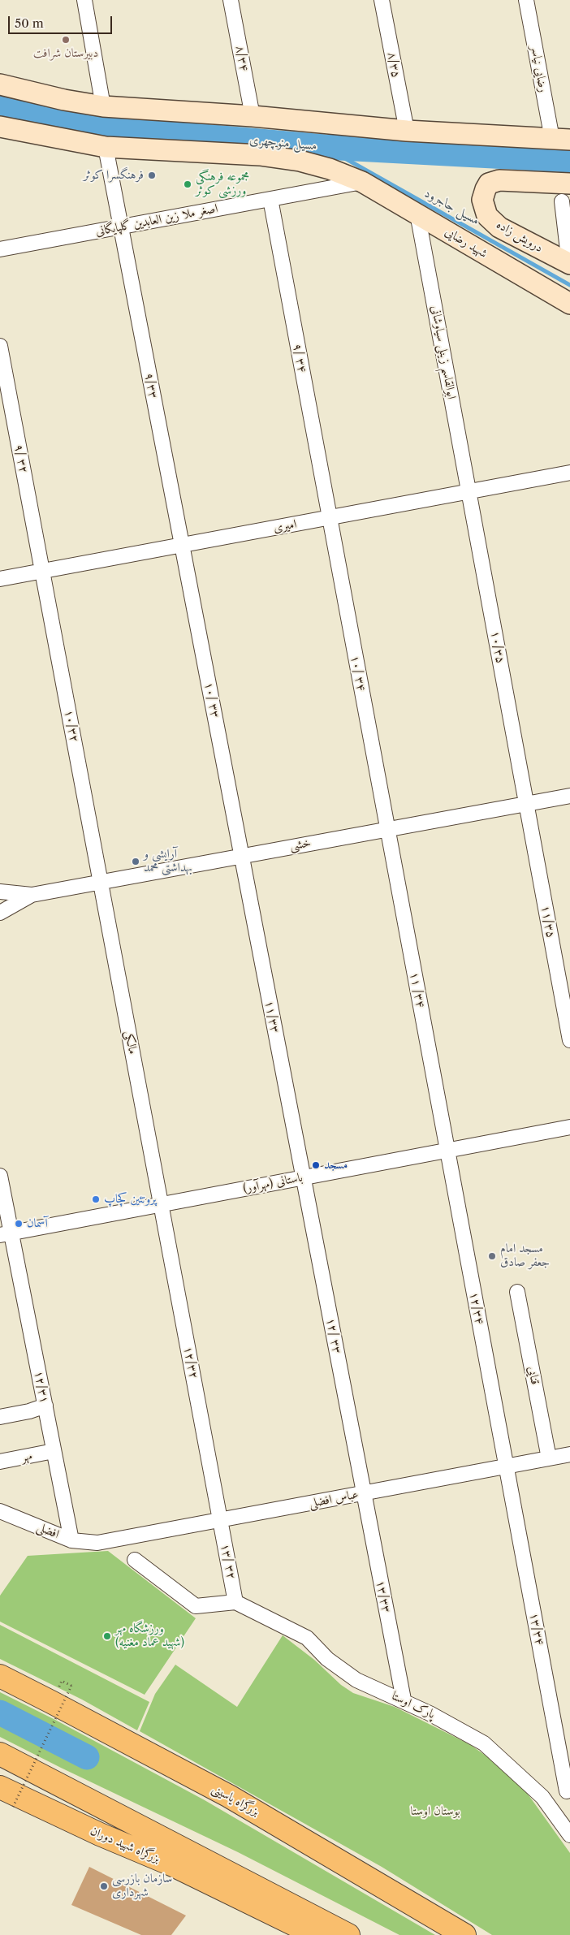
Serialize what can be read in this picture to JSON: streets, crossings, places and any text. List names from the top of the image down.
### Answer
{
  "streets": {
    "highway": ["بزرگراه یاسینی", "بزرگراه شهید دوران"],
    "main road": ["درویش زاده", "شهید رضایی"],
    "street": [
      "۸/۳۴",
      "۸/۳۵",
      "رضایی نیاسر",
      "اصغر ملا زین العابدین گلپایگانی",
      "ابوالقاسم زینلی سیاوشانی",
      "۹/ ۳۴",
      "۹/۳۳",
      "۹/ ۳۲",
      "امیری",
      "۱۰/۳۵",
      "۱۰/ ۳۴",
      "۱۰/ ۳۳",
      "۱۰/۳۲",
      "خشی",
      "۱۱/۳۵",
      "۱۱ /۳۴",
      "۱۱/۳۳",
      "مالکی",
      "باستانی (مهرآور)",
      "۱۲/۳۴",
      "۱۲/ ۳۳",
      "۱۲/۳۲",
      "قنایی",
      "۱۲/۳۱",
      "مهر",
      "عباس افضلی",
      "افضلی",
      "۱۳/ ۳۲",
      "۱۳/۳۳",
      "۱۳/۳۴",
      "پارک اوستا"
    ]
  },
  "crossings": [
    ["اصغر ملا زین العابدین گلپایگانی", "شهید رضایی"],
    ["اصغر ملا زین العابدین گلپایگانی", "۹/ ۳۴"],
    ["اصغر ملا زین العابدین گلپایگانی", "۹/۳۳"],
    ["شهید رضایی", "ابوالقاسم زینلی سیاوشانی"],
    ["ابوالقاسم زینلی سیاوشانی", "امیری"],
    ["ابوالقاسم زینلی سیاوشانی", "۱۰/۳۵"],
    ["۹/ ۳۴", "امیری"],
    ["۹/ ۳۴", "۱۰/ ۳۴"],
    ["۹/۳۳", "امیری"],
    ["۹/۳۳", "۱۰/ ۳۳"],
    ["۹/ ۳۲", "امیری"],
    ["۹/ ۳۲", "۱۰/۳۲"],
    ["امیری", "۱۰/۳۵"],
    ["امیری", "۱۰/ ۳۴"],
    ["امیری", "۱۰/ ۳۳"],
    ["امیری", "۱۰/۳۲"],
    ["۱۰/۳۵", "خشی"],
    ["۱۰/۳۵", "۱۱/۳۵"],
    ["۱۰/ ۳۴", "خشی"],
    ["۱۰/ ۳۴", "۱۱ /۳۴"],
    ["۱۰/ ۳۳", "خشی"],
    ["۱۰/ ۳۳", "۱۱/۳۳"],
    ["۱۰/۳۲", "خشی"],
    ["۱۰/۳۲", "مالکی"],
    ["خشی", "۱۱/۳۵"],
    ["خشی", "۱۱ /۳۴"],
    ["خشی", "۱۱/۳۳"],
    ["خشی", "مالکی"],
    ["۱۱ /۳۴", "باستانی (مهرآور)"],
    ["۱۱ /۳۴", "۱۲/۳۴"],
    ["۱۱/۳۳", "باستانی (مهرآور)"],
    ["۱۱/۳۳", "۱۲/ ۳۳"],
    ["مالکی", "باستانی (مهرآور)"],
    ["مالکی", "۱۲/۳۲"],
    ["باستانی (مهرآور)", "۱۲/۳۴"],
    ["باستانی (مهرآور)", "۱۲/ ۳۳"],
    ["باستانی (مهرآور)", "۱۲/۳۲"],
    ["باستانی (مهرآور)", "۱۲/۳۱"],
    ["۱۲/۳۴", "عباس افضلی"],
    ["۱۲/۳۴", "۱۳/۳۴"],
    ["۱۲/ ۳۳", "عباس افضلی"],
    ["۱۲/ ۳۳", "۱۳/۳۳"],
    ["۱۲/۳۲", "عباس افضلی"],
    ["۱۲/۳۲", "۱۳/ ۳۲"],
    ["قنایی", "عباس افضلی"],
    ["۱۲/۳۱", "مهر"],
    ["۱۲/۳۱", "افضلی"],
    ["عباس افضلی", "افضلی"],
    ["عباس افضلی", "۱۳/ ۳۲"],
    ["عباس افضلی", "۱۳/۳۳"],
    ["عباس افضلی", "۱۳/۳۴"],
    ["۱۳/ ۳۲", "پارک اوستا"],
    ["۱۳/۳۳", "پارک اوستا"]
  ],
  "water": ["مسیل منوچهری", "مسیل جاجرود"],
  "parks": ["بوستان اوستا"],
  "places": [
    "دبیرستان شرافت",
    "فرهنگسرا کوثر",
    "مجموعه فرهنگی ورزشی کوثر",
    "آرایشی و بهداشتی محمد",
    "مسجد",
    "پروتئین کچاپ",
    "آسمان",
    "مسجد امام جعفر صادق",
    "ورزشگاه مهر (شهید عماد مغنیه)",
    "سازمان بازرسی شهرداری"
  ],
  "scale_bar": "50 m"
}
